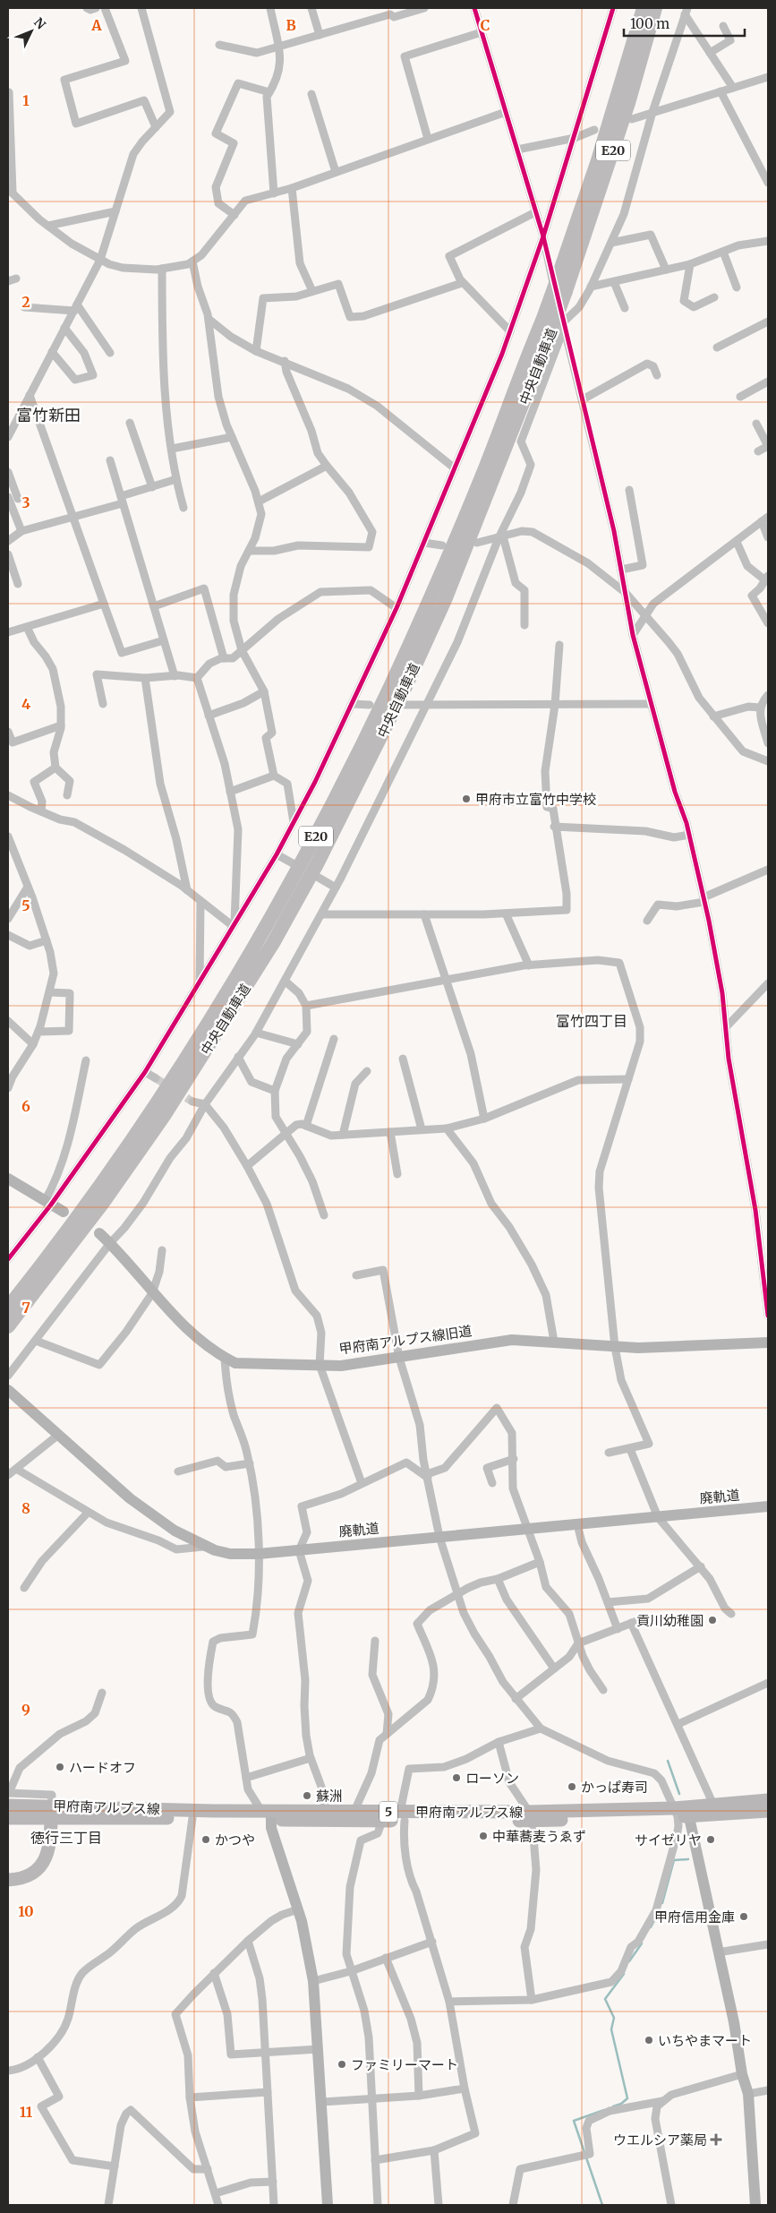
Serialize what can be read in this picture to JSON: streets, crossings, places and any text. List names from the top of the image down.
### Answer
{
  "streets": {
    "highway": ["E20", "中央自動車道"],
    "main road": ["甲府南アルプス線", "5"],
    "street": ["甲府南アルプス線旧道", "廃軌道"]
  },
  "districts": ["富竹新田", "富竹四丁目", "徳行三丁目"],
  "places": {
    "other": [
      "甲府市立富竹中学校",
      "貢川幼稚園",
      "ハードオフ",
      "ローソン",
      "かっぱ寿司",
      "蘇洲",
      "中華蕎麦うゑず",
      "かつや",
      "サイゼリヤ",
      "甲府信用金庫",
      "いちやまマート",
      "ファミリーマート"
    ],
    "health": ["ウエルシア薬局"]
  },
  "scale_bar": "100 m",
  "north": "top right",
  "grid": {
    "columns": ["A", "B", "C"],
    "rows": [
      "1",
      "2",
      "3",
      "4",
      "5",
      "6",
      "7",
      "8",
      "9",
      "10",
      "11"
    ]
  }
}
